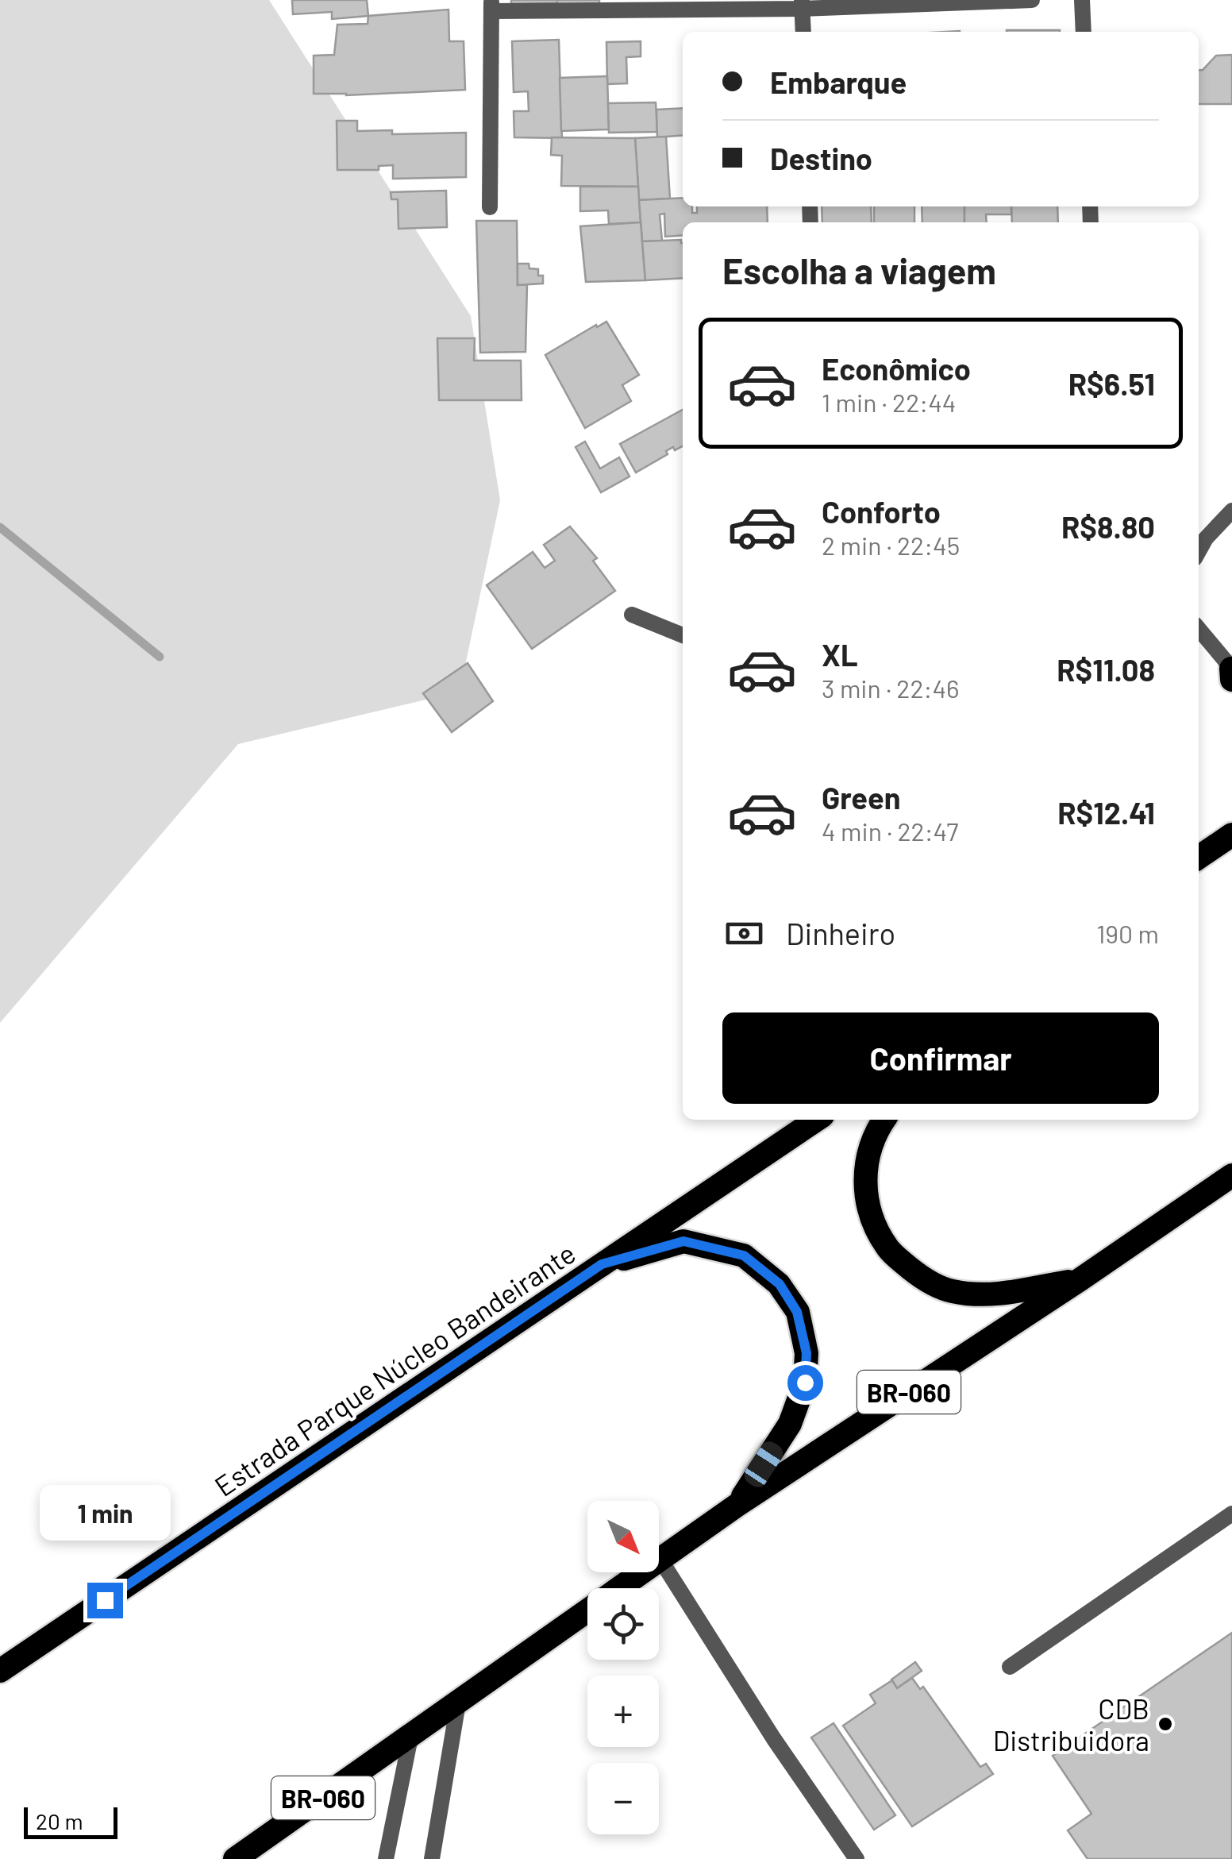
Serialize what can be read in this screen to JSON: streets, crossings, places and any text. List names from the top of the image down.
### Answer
{
  "streets": {
    "highway": ["Estrada Parque Núcleo Bandeirante", "BR-060"]
  },
  "places": ["CDB Distribuidora"],
  "scale_bar": "20 m",
  "north": "bottom right",
  "page": {
    "banner": ["Embarque", "Destino"],
    "heading": "Escolha a viagem",
    "list": [
      {
        "name": "Econômico",
        "note": "1 min · 22:44",
        "value": "R$6.51"
      },
      {
        "name": "Conforto",
        "note": "2 min · 22:45",
        "value": "R$8.80"
      },
      {
        "name": "XL",
        "note": "3 min · 22:46",
        "value": "R$11.08"
      },
      {
        "name": "Green",
        "note": "4 min · 22:47",
        "value": "R$12.41"
      }
    ],
    "pay": ["Dinheiro", "190 m"],
    "buttons": "Confirmar",
    "bubble": "1 min",
    "map_buttons": ["+", "−"],
    "scale": "20 m"
  }
}
